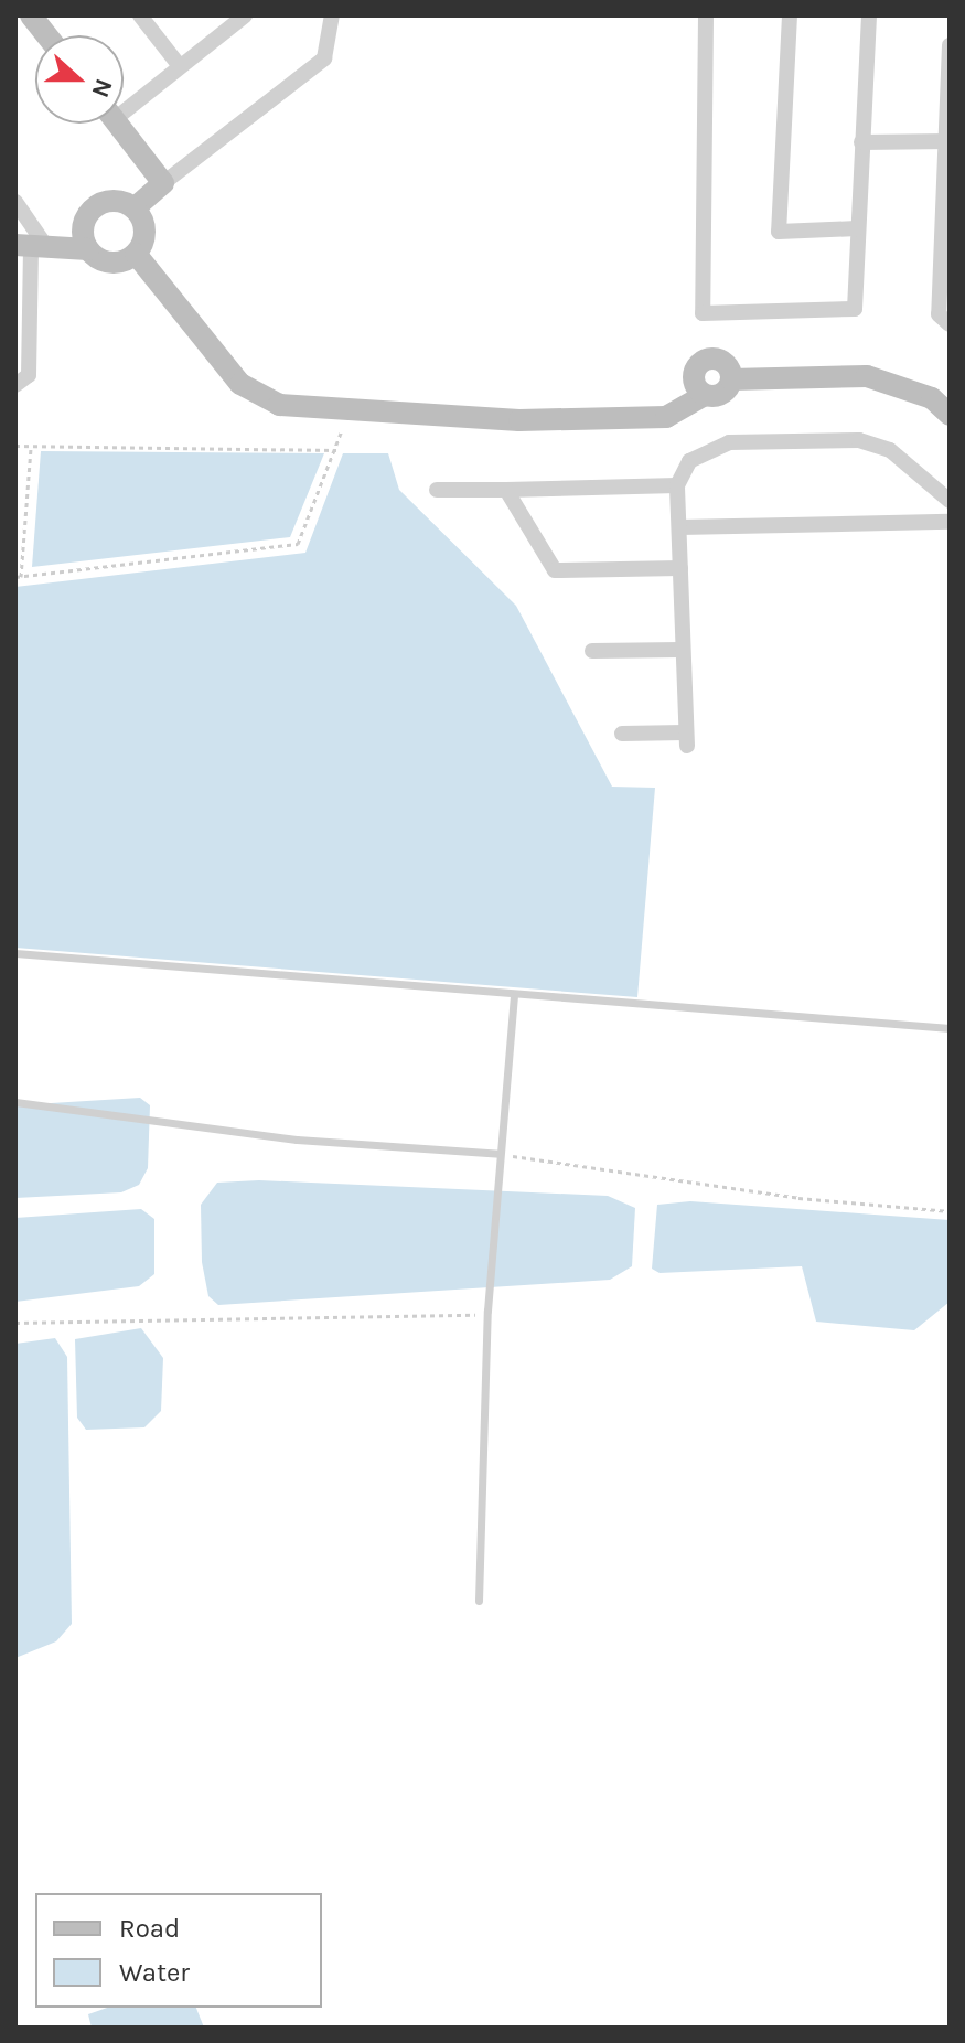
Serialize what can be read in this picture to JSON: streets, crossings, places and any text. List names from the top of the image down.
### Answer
{
  "legend": ["Road", "Water"],
  "north": "right"
}
